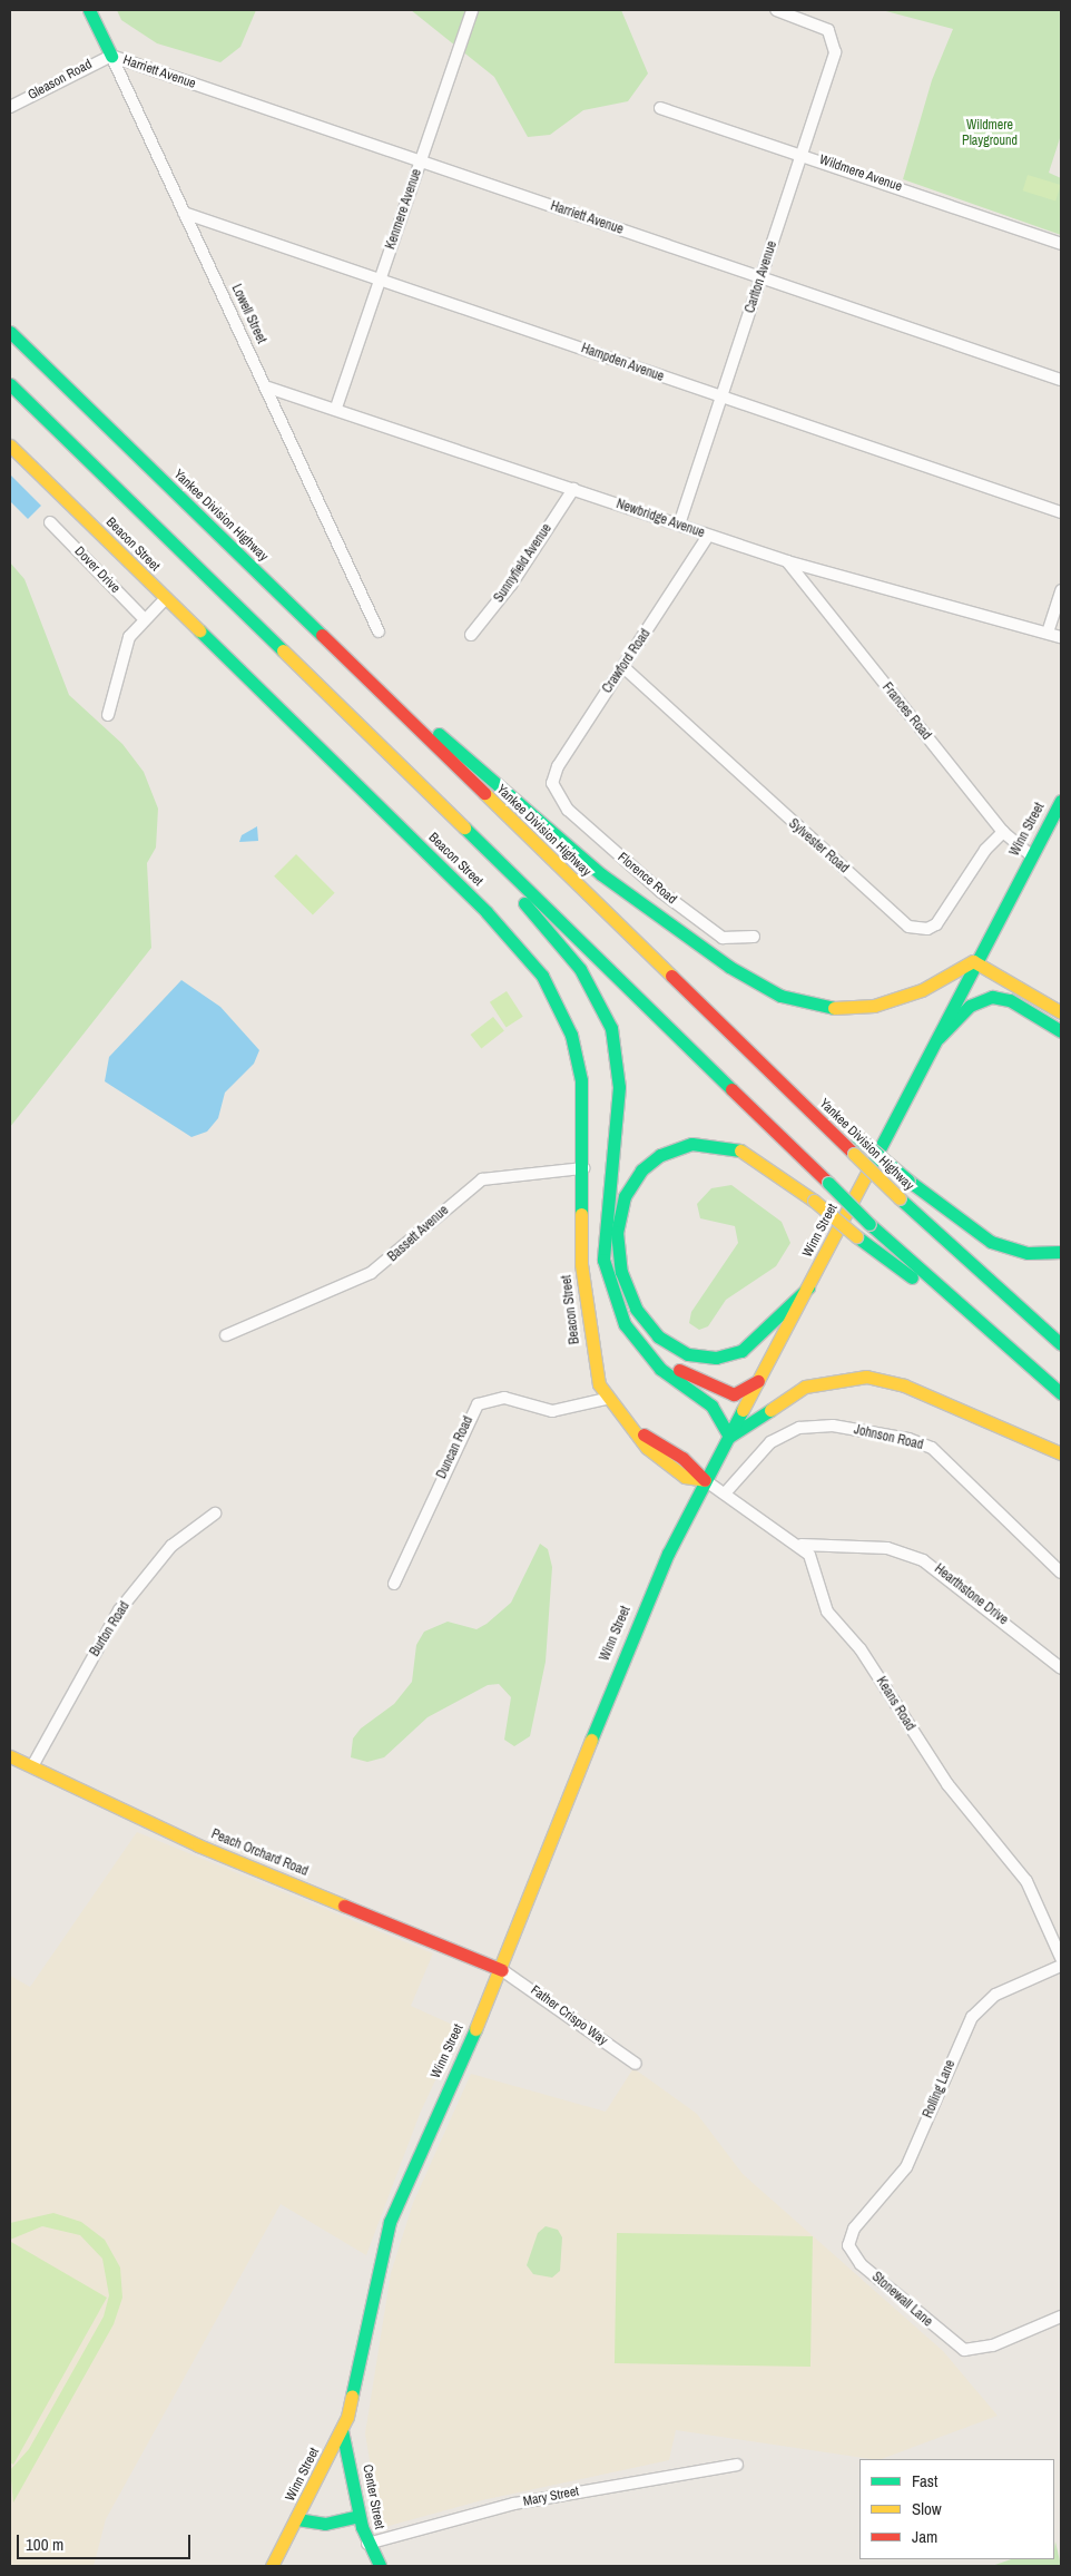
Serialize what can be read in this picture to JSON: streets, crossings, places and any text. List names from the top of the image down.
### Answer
{
  "streets": {
    "main road": [
      "Lowell Street",
      "Yankee Division Highway",
      "Beacon Street",
      "Winn Street",
      "Peach Orchard Road",
      "Center Street"
    ],
    "street": [
      "Harriett Avenue",
      "Gleason Road",
      "Wildmere Avenue",
      "Kenmere Avenue",
      "Carlton Avenue",
      "Hampden Avenue",
      "Newbridge Avenue",
      "Sunnyfield Avenue",
      "Dover Drive",
      "Crawford Road",
      "Frances Road",
      "Sylvester Road",
      "Florence Road",
      "Bassett Avenue",
      "Johnson Road",
      "Duncan Road",
      "Hearthstone Drive",
      "Burton Road",
      "Keans Road",
      "Father Crispo Way",
      "Rolling Lane",
      "Stonewall Lane",
      "Mary Street"
    ]
  },
  "crossings": [
    ["Harriett Avenue", "Gleason Road"],
    ["Harriett Avenue", "Kenmere Avenue"],
    ["Harriett Avenue", "Carlton Avenue"],
    ["Harriett Avenue", "Lowell Street"],
    ["Gleason Road", "Lowell Street"],
    ["Wildmere Avenue", "Carlton Avenue"],
    ["Kenmere Avenue", "Hampden Avenue"],
    ["Kenmere Avenue", "Newbridge Avenue"],
    ["Carlton Avenue", "Hampden Avenue"],
    ["Carlton Avenue", "Newbridge Avenue"],
    ["Lowell Street", "Hampden Avenue"],
    ["Lowell Street", "Newbridge Avenue"],
    ["Newbridge Avenue", "Sunnyfield Avenue"],
    ["Newbridge Avenue", "Crawford Road"],
    ["Newbridge Avenue", "Frances Road"],
    ["Beacon Street", "Winn Street"],
    ["Beacon Street", "Bassett Avenue"],
    ["Beacon Street", "Duncan Road"],
    ["Beacon Street", "Keans Road"],
    ["Crawford Road", "Sylvester Road"],
    ["Crawford Road", "Florence Road"],
    ["Frances Road", "Winn Street"],
    ["Frances Road", "Sylvester Road"],
    ["Winn Street", "Keans Road"],
    ["Winn Street", "Peach Orchard Road"],
    ["Winn Street", "Father Crispo Way"],
    ["Winn Street", "Center Street"],
    ["Johnson Road", "Keans Road"],
    ["Hearthstone Drive", "Keans Road"],
    ["Burton Road", "Peach Orchard Road"],
    ["Peach Orchard Road", "Father Crispo Way"],
    ["Rolling Lane", "Stonewall Lane"],
    ["Center Street", "Mary Street"]
  ],
  "parks": ["Wildmere Playground"],
  "legend": ["Fast", "Slow", "Jam"],
  "scale_bar": "100 m"
}
